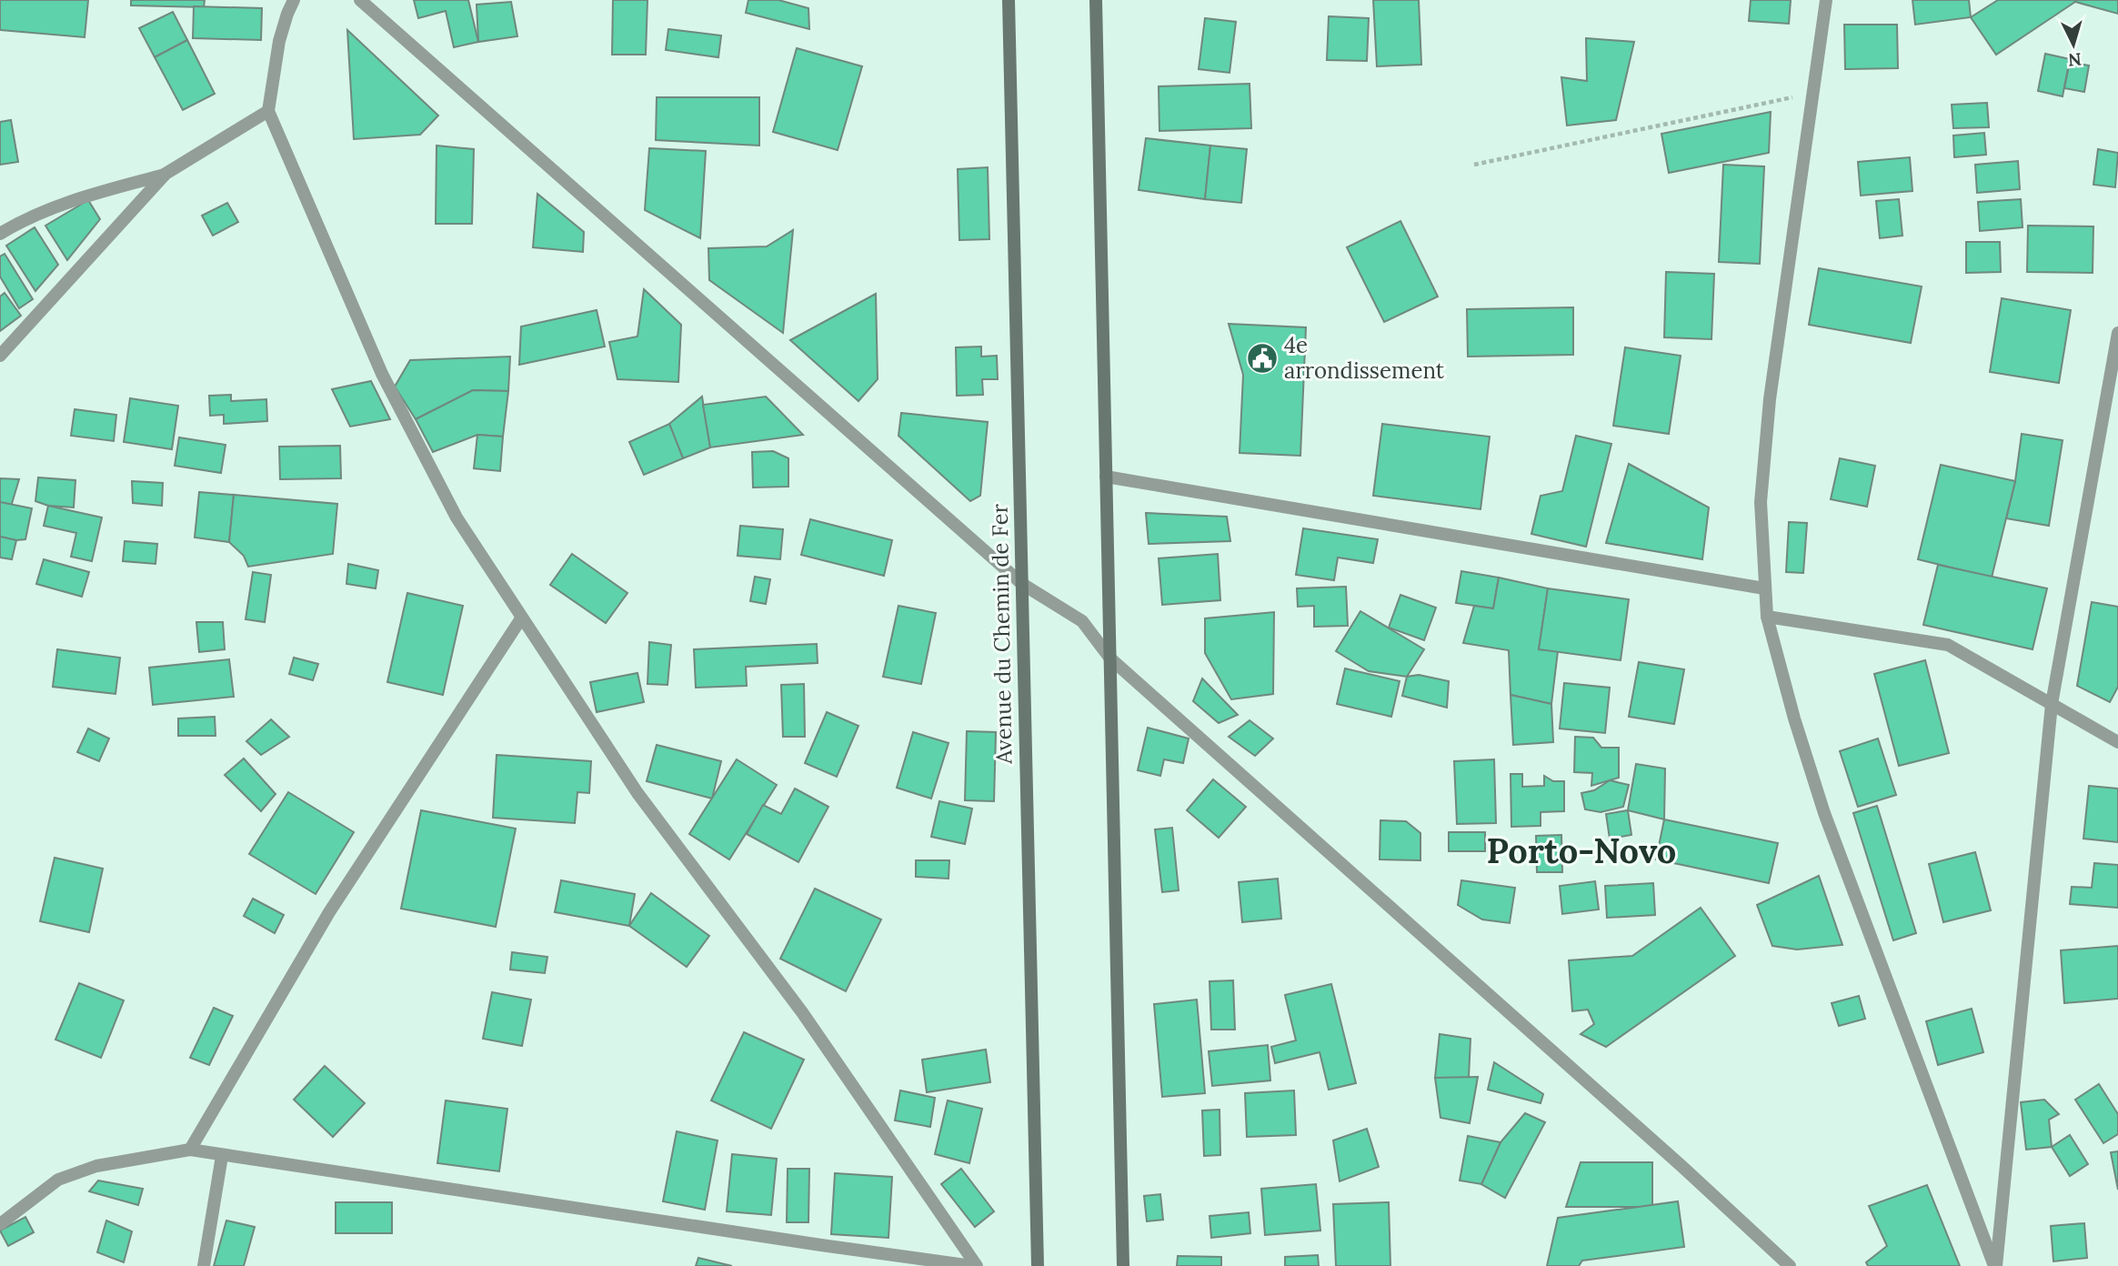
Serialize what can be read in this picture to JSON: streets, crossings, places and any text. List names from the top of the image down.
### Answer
{
  "streets": {
    "main road": ["Avenue du Chemin de Fer"]
  },
  "districts": ["Porto-Novo"],
  "places": {
    "public building": ["4e arrondissement"]
  },
  "north": "bottom"
}
